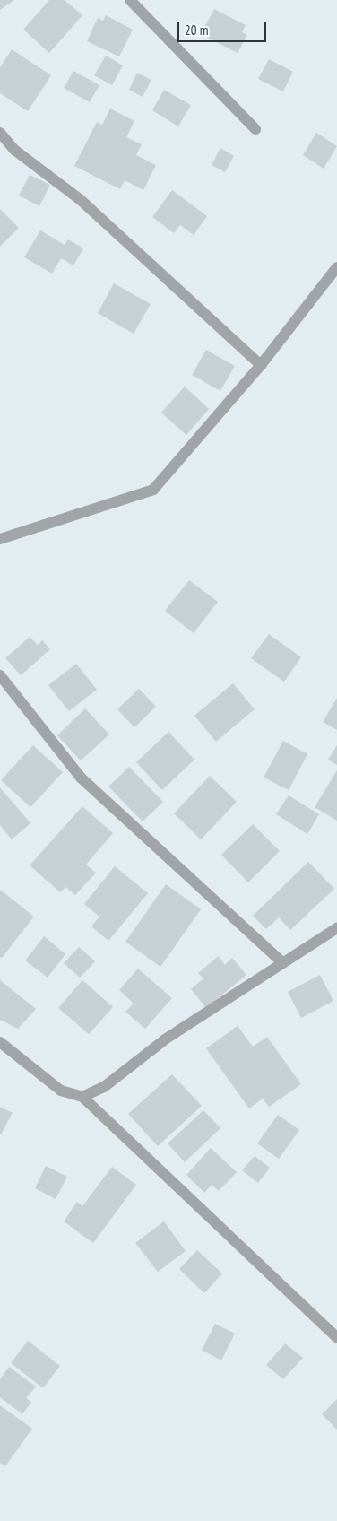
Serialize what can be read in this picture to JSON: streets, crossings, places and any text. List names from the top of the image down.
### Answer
{
  "scale_bar": "20 m"
}
